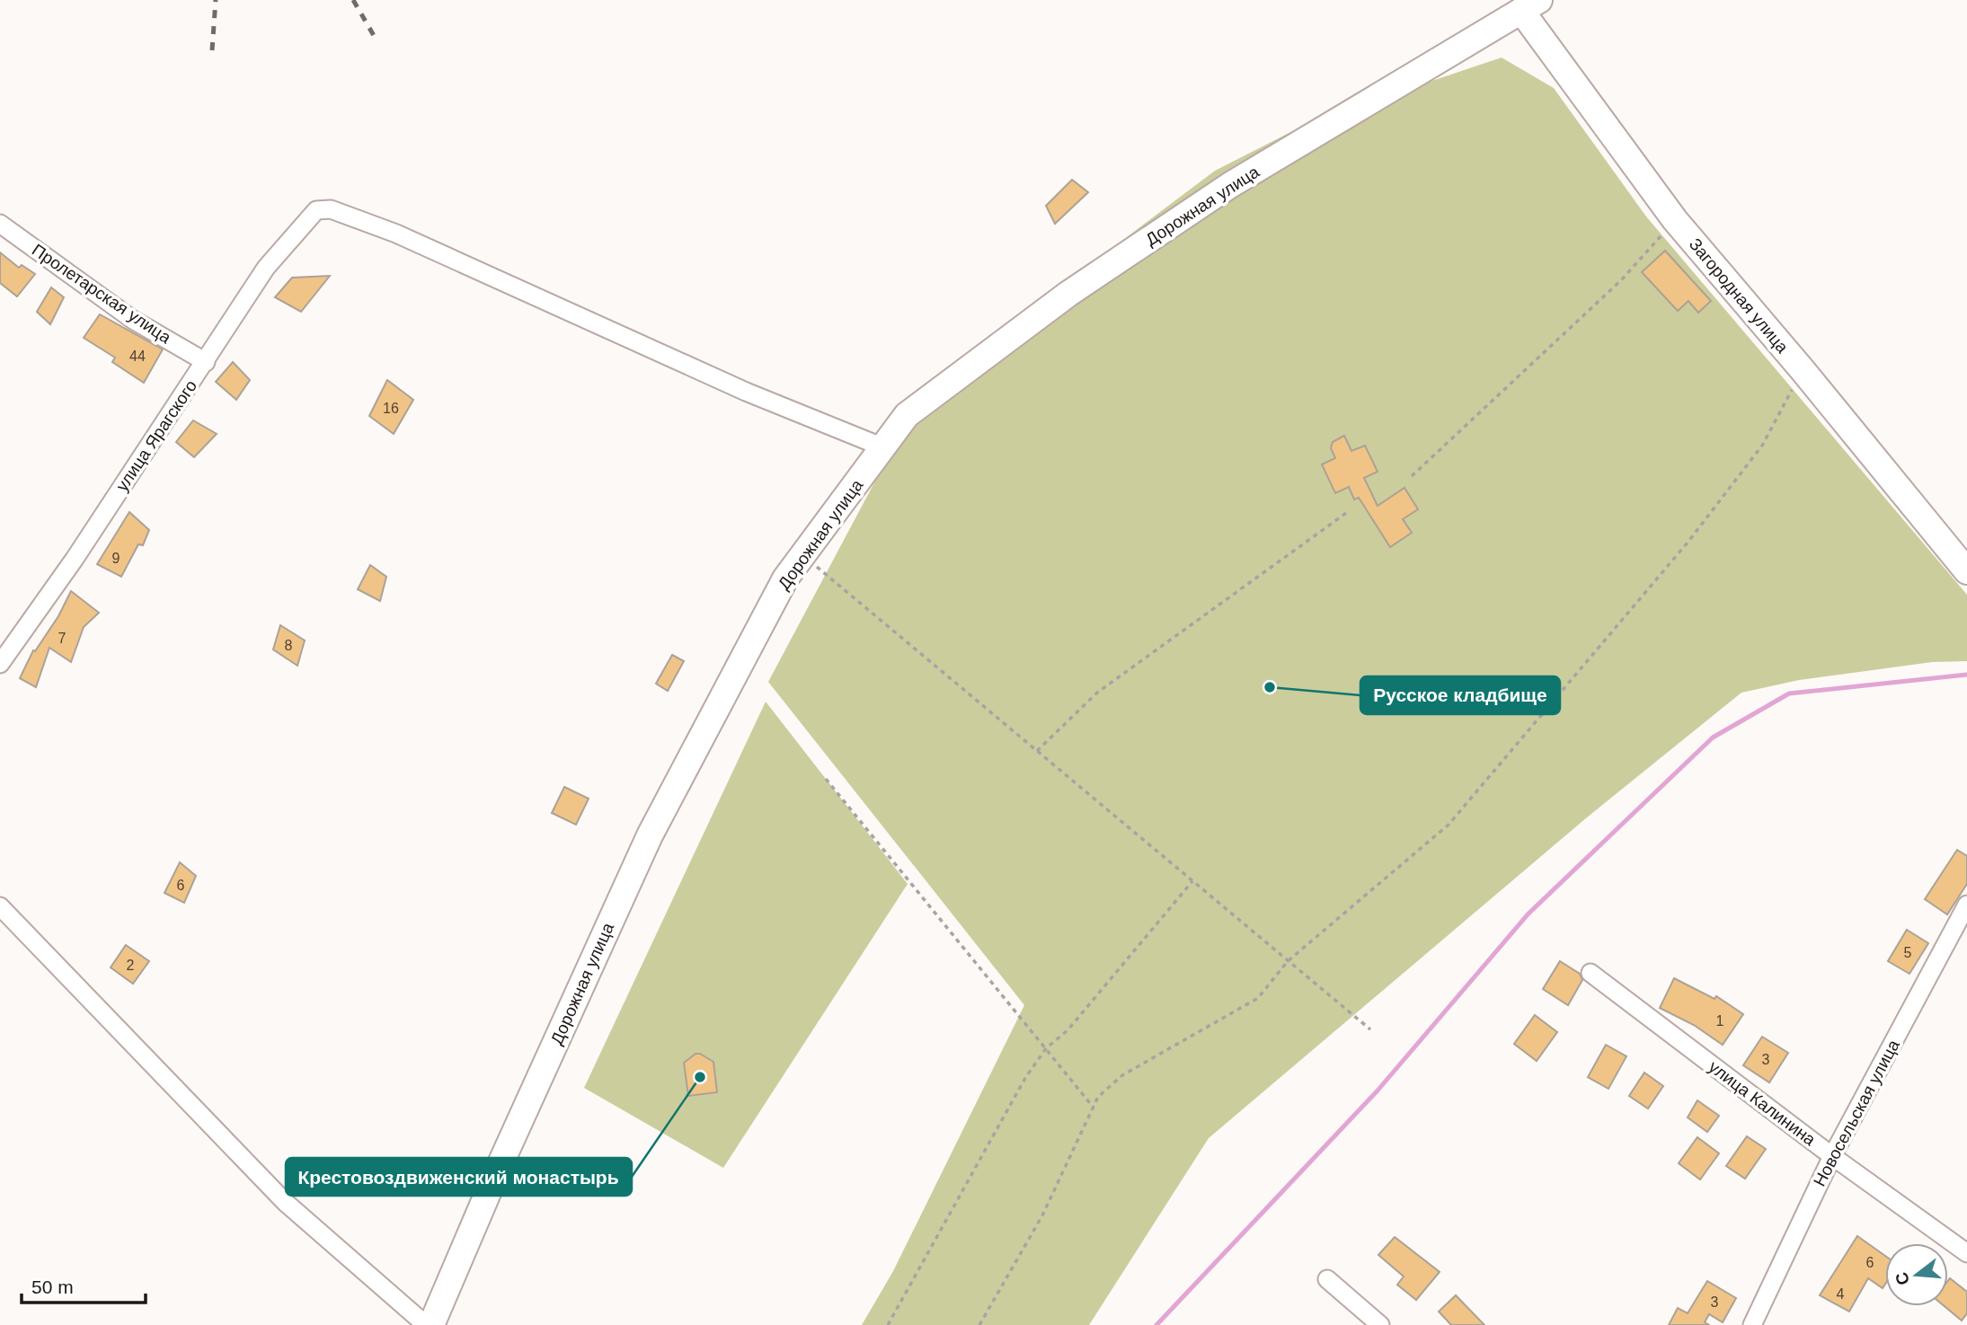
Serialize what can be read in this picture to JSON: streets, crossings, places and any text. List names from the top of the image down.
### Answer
{
  "streets": {
    "street": [
      "Дорожная улица",
      "Пролетарская улица",
      "Загородная улица",
      "улица Ярагского",
      "улица Калинина",
      "Новосельская улица"
    ]
  },
  "crossings": [
    ["Дорожная улица", "Загородная улица"],
    ["Дорожная улица", "улица Ярагского"],
    ["Пролетарская улица", "улица Ярагского"],
    ["улица Калинина", "Новосельская улица"]
  ],
  "places": ["Русское кладбище", "Крестовоздвиженский монастырь"],
  "house_numbers": [
    "44",
    "16",
    "9",
    "7",
    "8",
    "6",
    "5",
    "2",
    "1",
    "3",
    "6",
    "4",
    "3"
  ],
  "scale_bar": "50 m",
  "north": "left"
}
